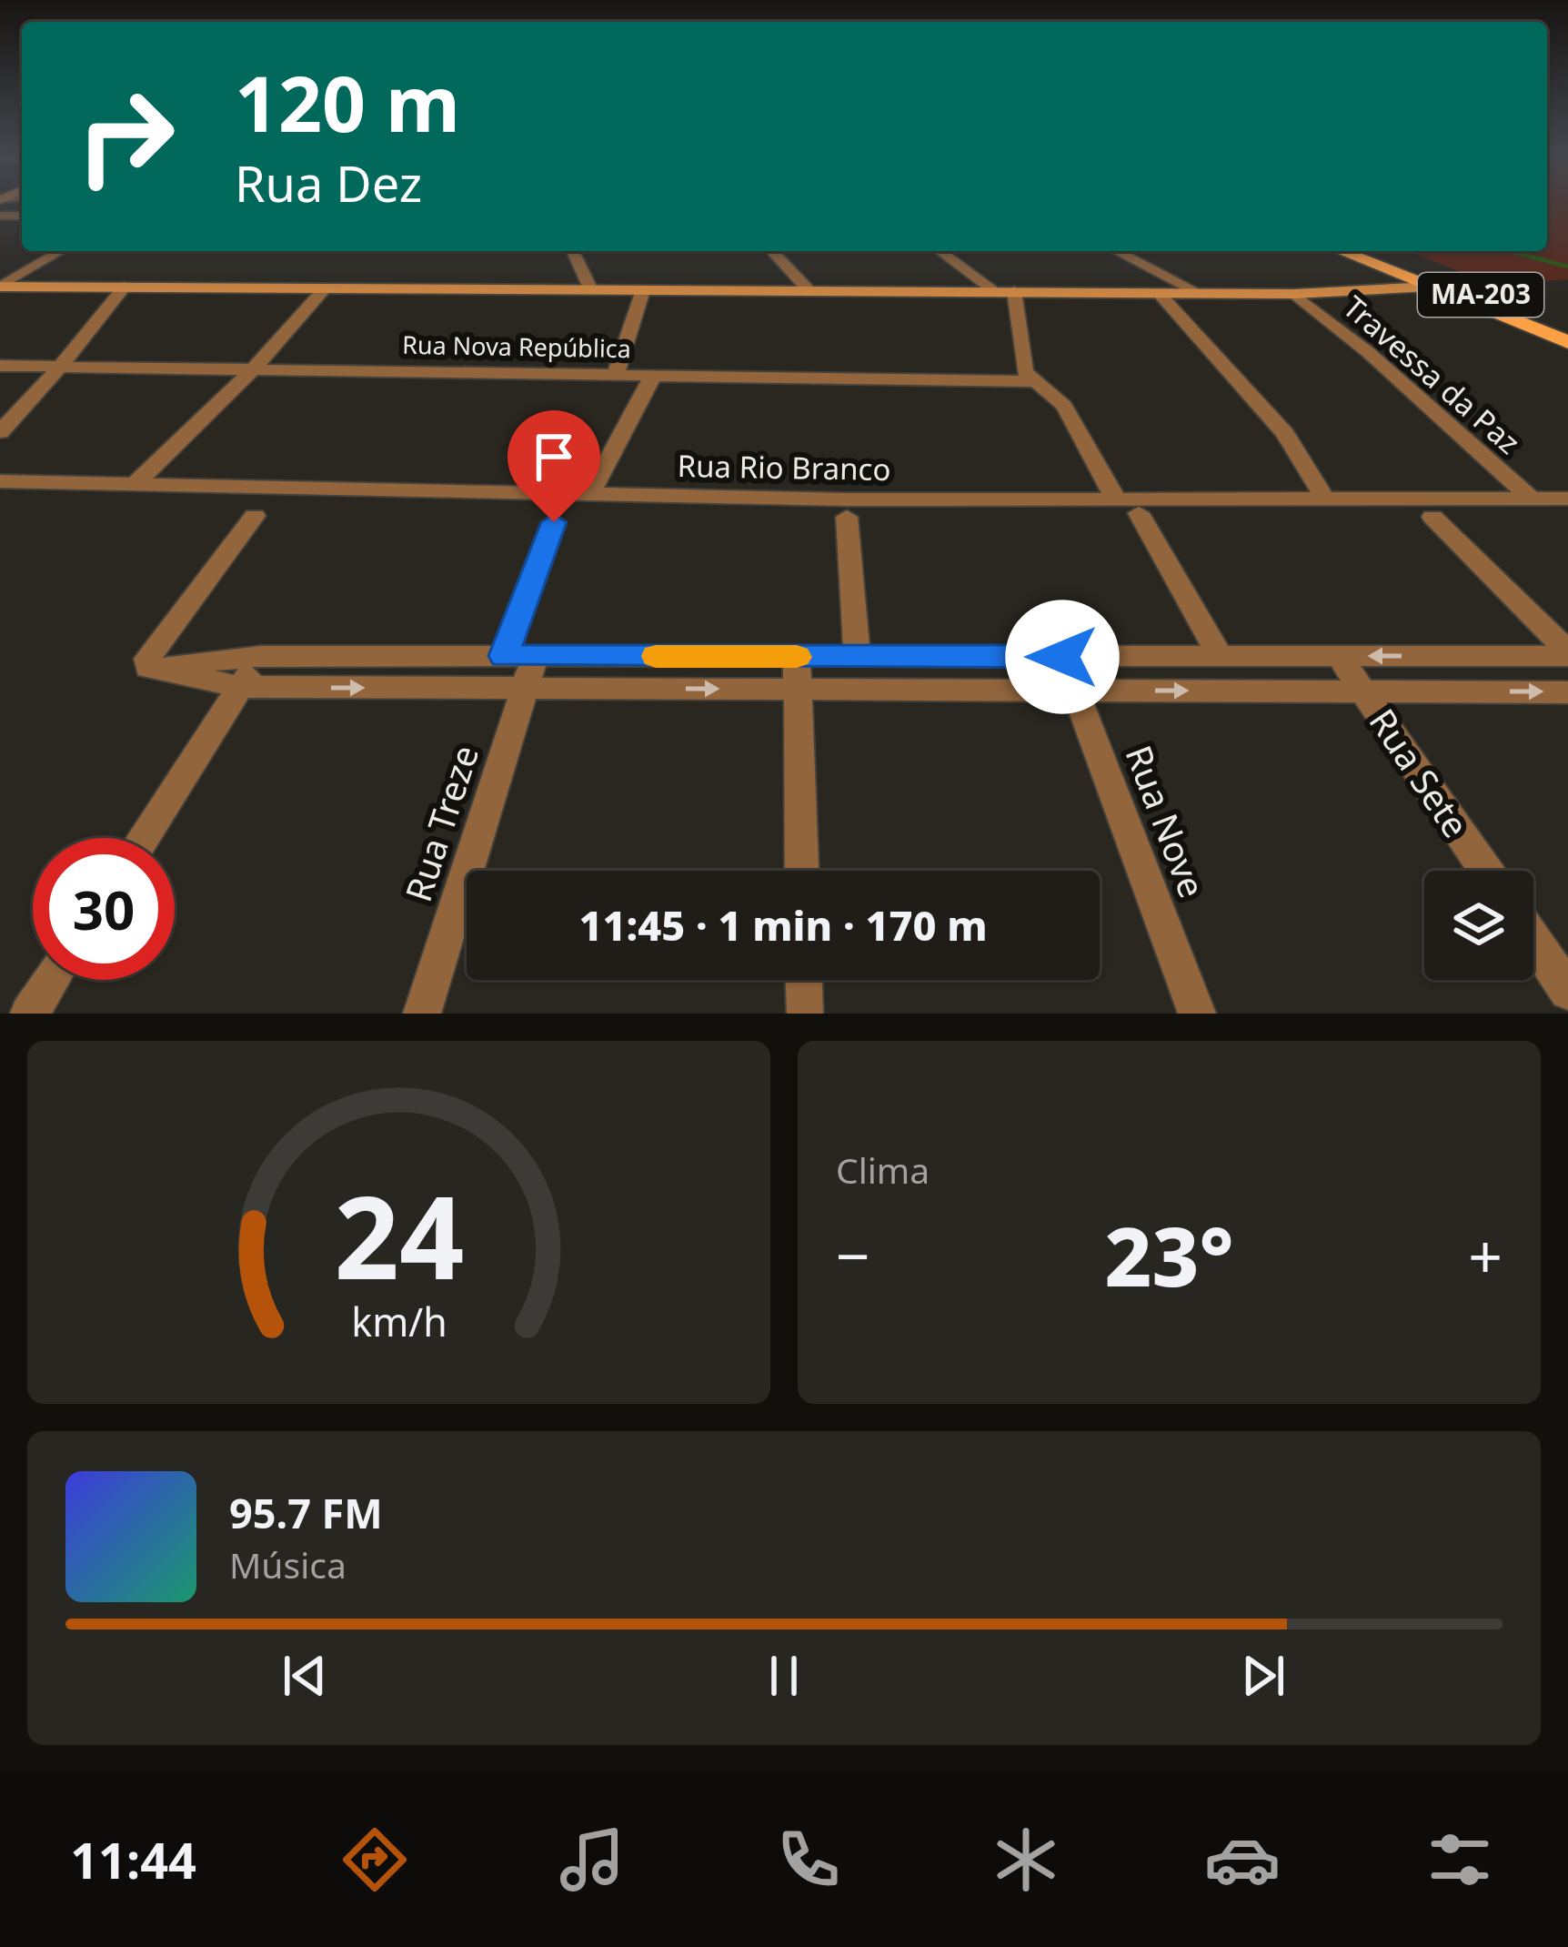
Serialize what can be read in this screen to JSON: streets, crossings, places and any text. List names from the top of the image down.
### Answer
{
  "streets": {
    "main road": ["MA-203"],
    "street": [
      "Rua Nova República",
      "Travessa da Paz",
      "Rua Rio Branco",
      "Rua Sete",
      "Rua Nove",
      "Rua Treze"
    ]
  },
  "crossings": [
    ["Travessa da Paz", "Rua Rio Branco"]
  ],
  "page": {
    "turn": ["120 m", "Rua Dez"],
    "limit": "30",
    "trip": "11:45 · 1 min · 170 m",
    "tile": "Clima",
    "heat": ["−", "23°", "+"],
    "song": ["95.7 FM", "Música"],
    "tabs": "11:44",
    "gauge": ["24", "km/h"]
  }
}
